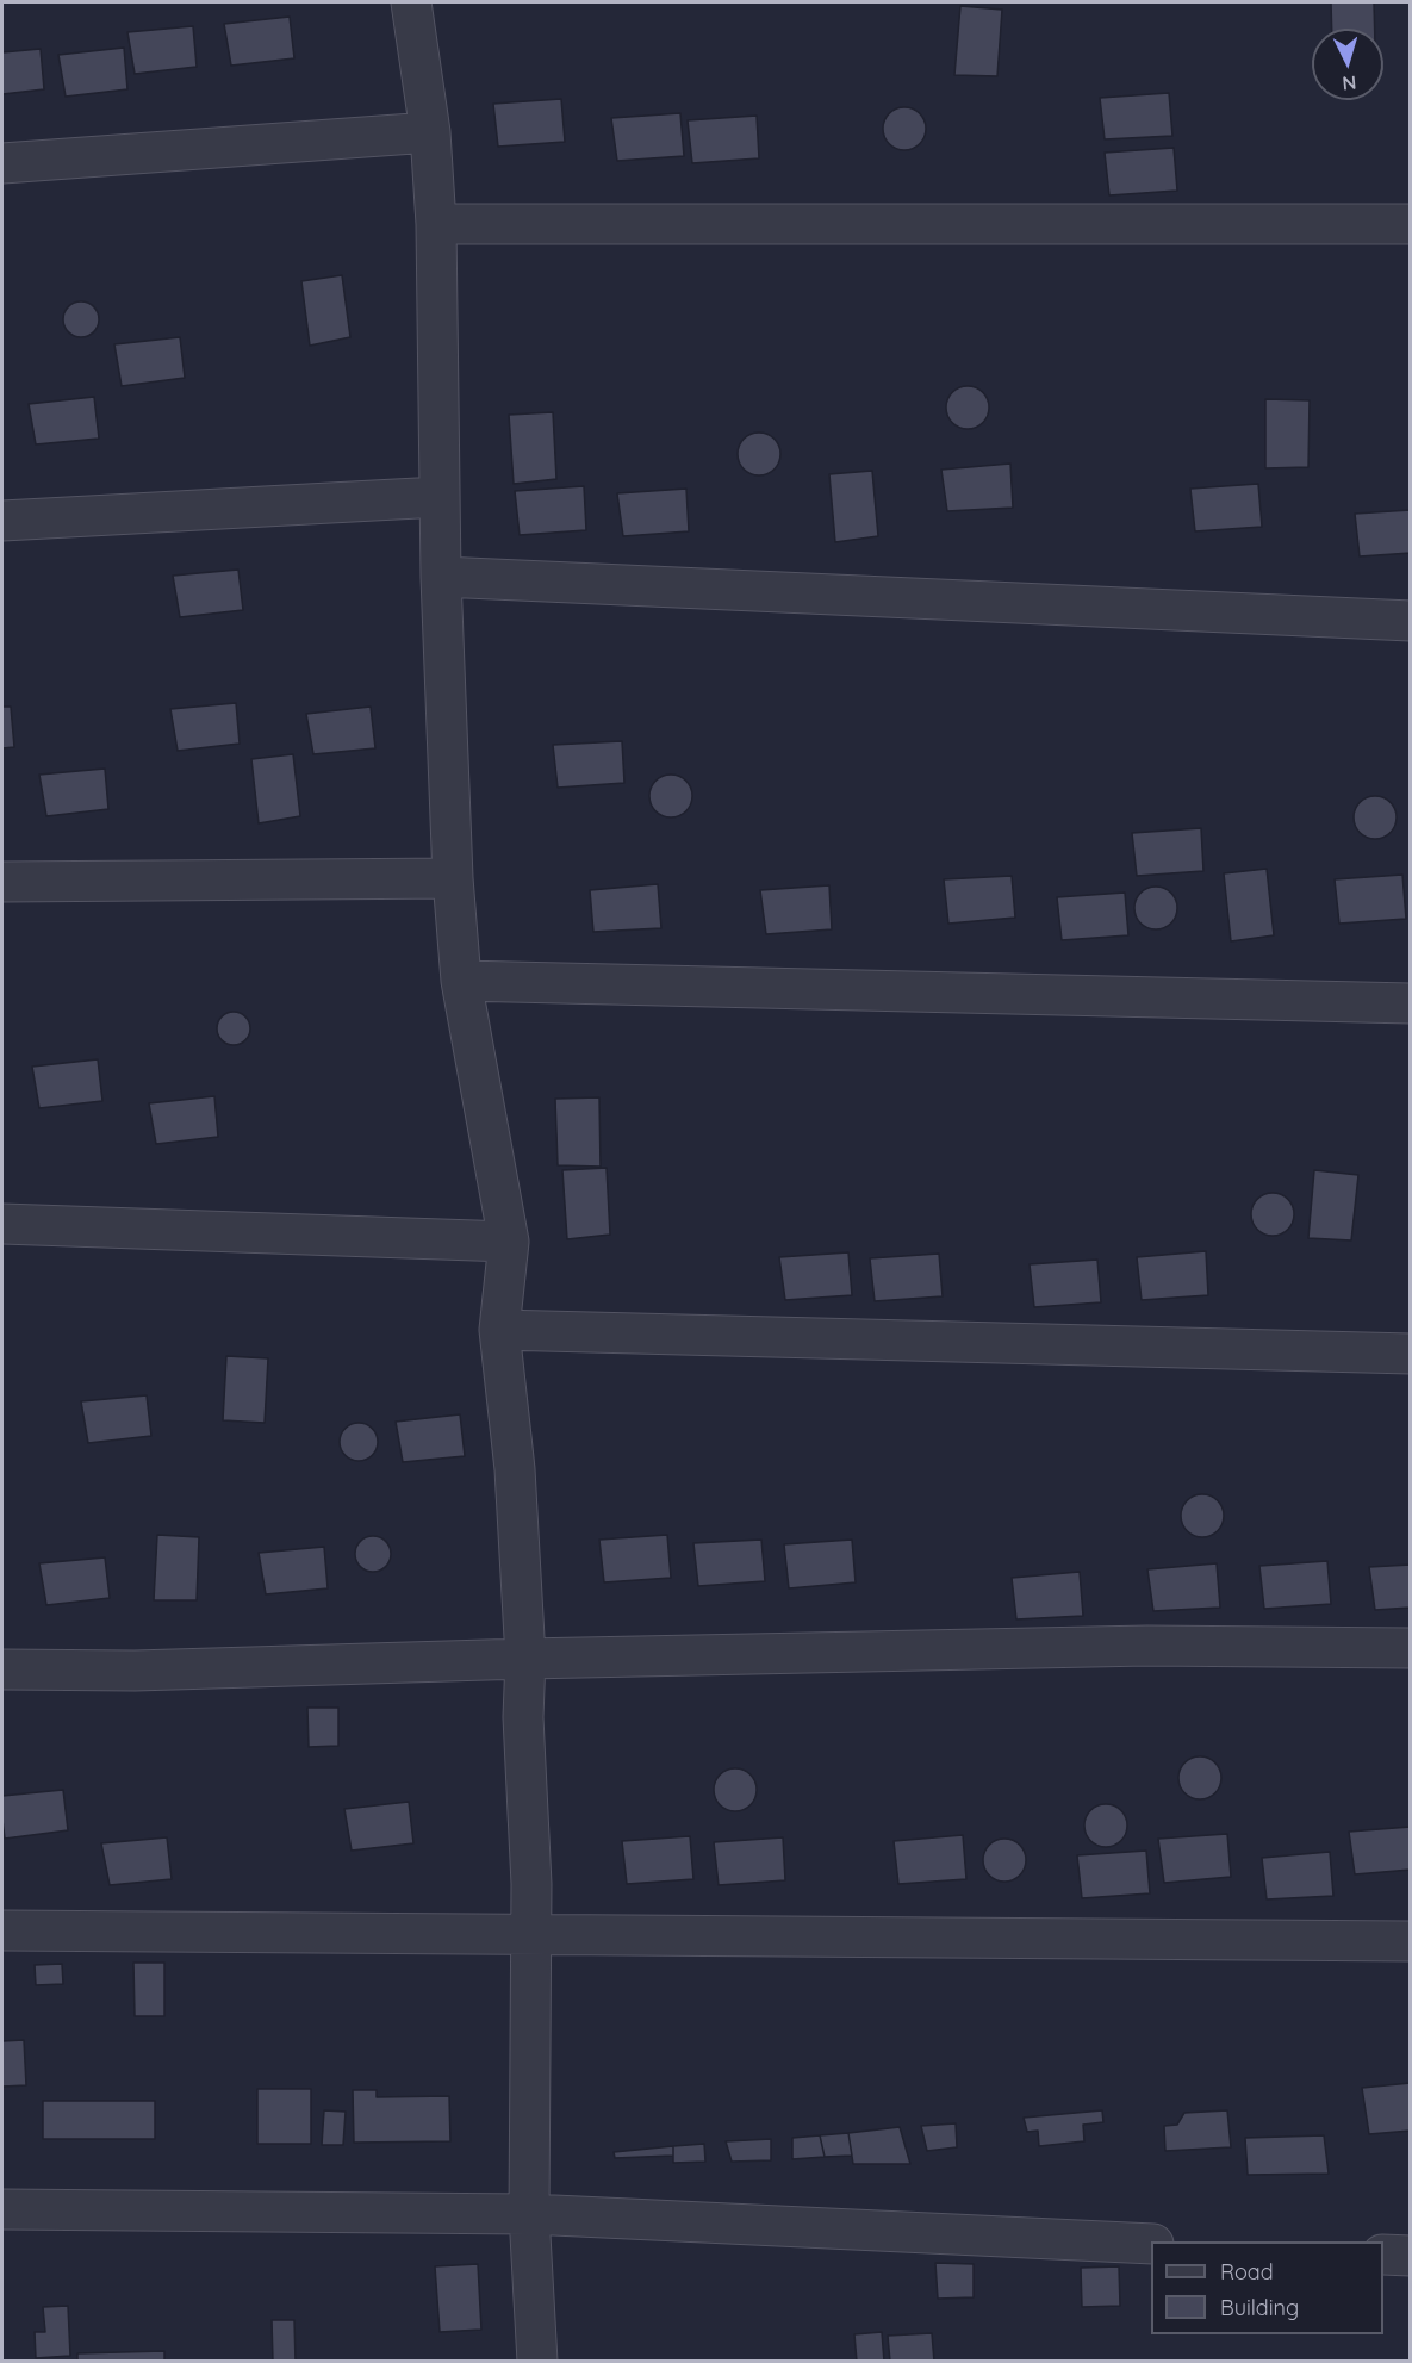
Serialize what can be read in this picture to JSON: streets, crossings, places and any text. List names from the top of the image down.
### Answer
{
  "legend": ["Road", "Building"],
  "north": "bottom"
}
